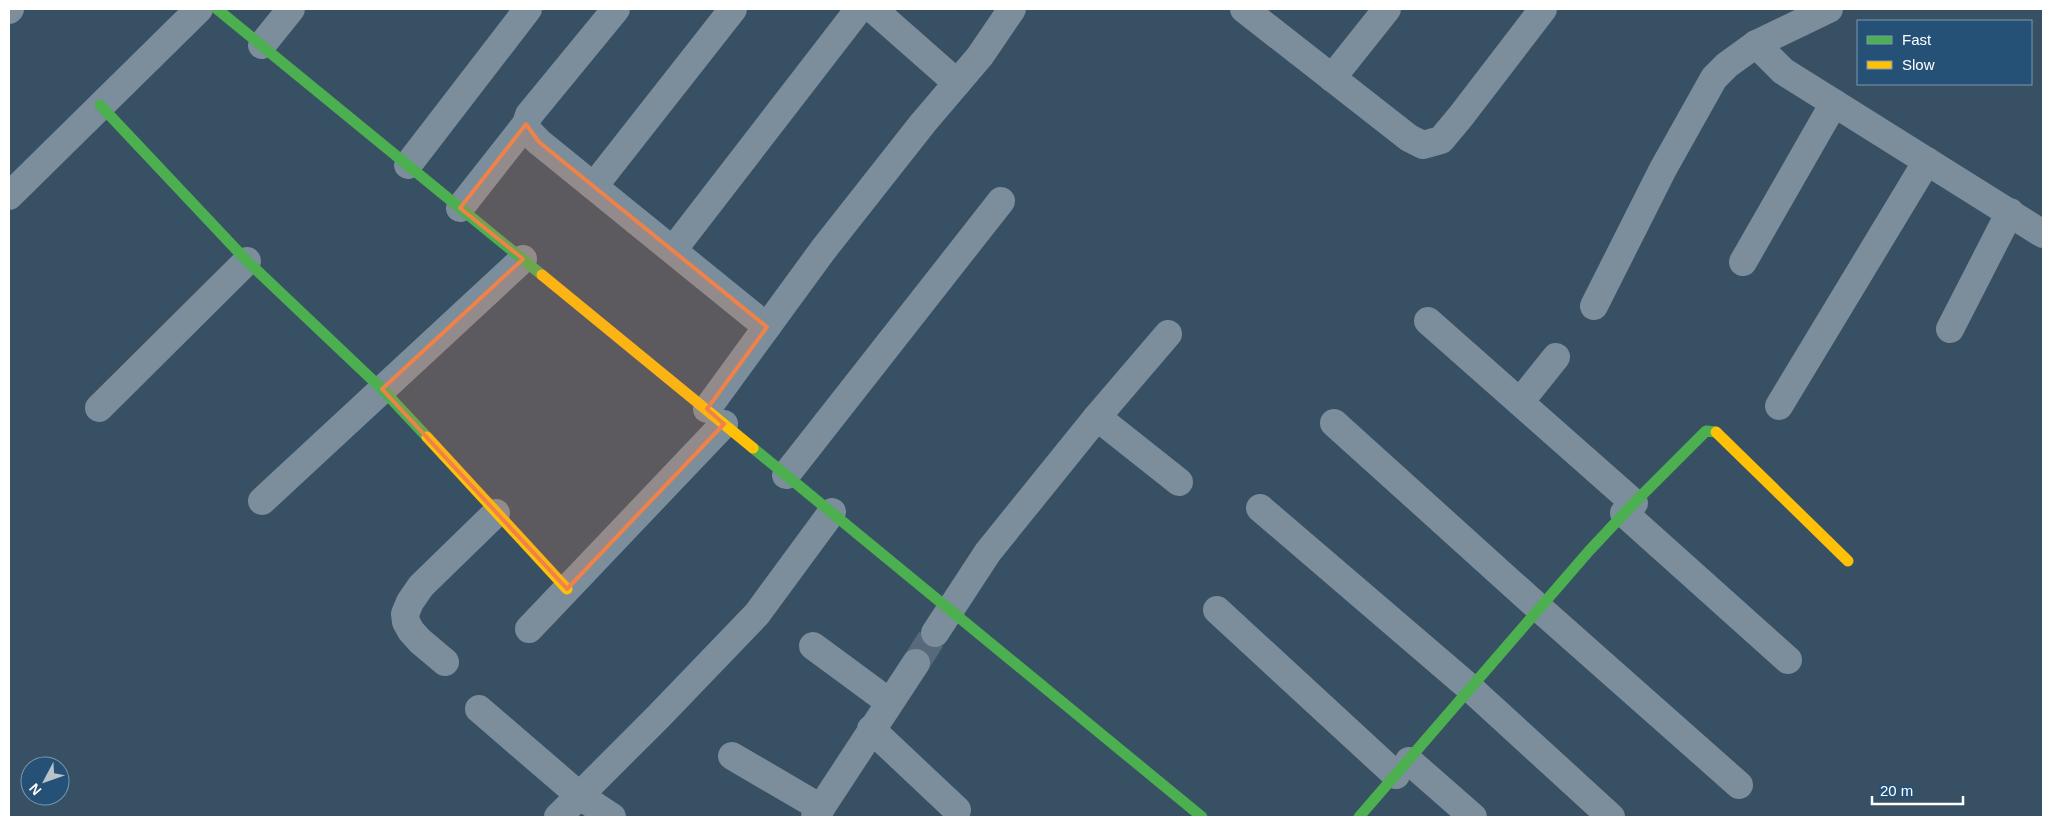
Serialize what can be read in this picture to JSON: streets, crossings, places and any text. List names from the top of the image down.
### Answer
{
  "legend": ["Fast", "Slow"],
  "scale_bar": "20 m",
  "north": "bottom left"
}
